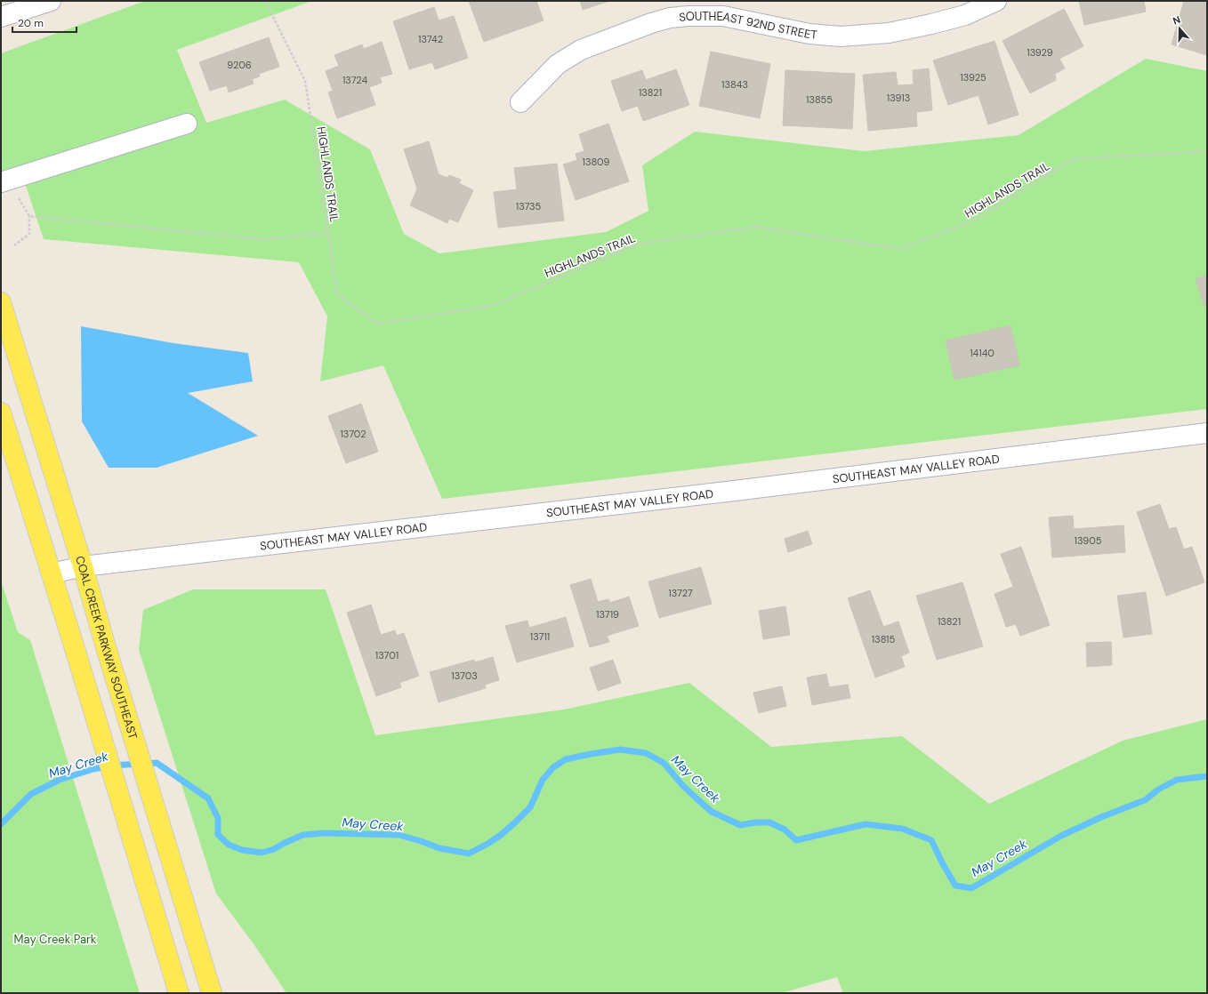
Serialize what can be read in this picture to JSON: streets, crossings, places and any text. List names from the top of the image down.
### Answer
{
  "streets": {
    "main road": ["COAL CREEK PARKWAY SOUTHEAST"],
    "street": ["SOUTHEAST 92ND STREET", "SOUTHEAST MAY VALLEY ROAD"],
    "path": ["HIGHLANDS TRAIL"]
  },
  "crossings": [
    ["SOUTHEAST MAY VALLEY ROAD", "COAL CREEK PARKWAY SOUTHEAST"]
  ],
  "water": ["May Creek"],
  "parks": ["May Creek Park"],
  "house_numbers": [
    "13742",
    "13929",
    "9206",
    "13925",
    "13724",
    "13843",
    "13821",
    "13913",
    "13855",
    "13809",
    "13735",
    "14140",
    "13702",
    "13905",
    "13727",
    "13719",
    "13821",
    "13711",
    "13815",
    "13701",
    "13703"
  ],
  "scale_bar": "20 m",
  "north": "top"
}
